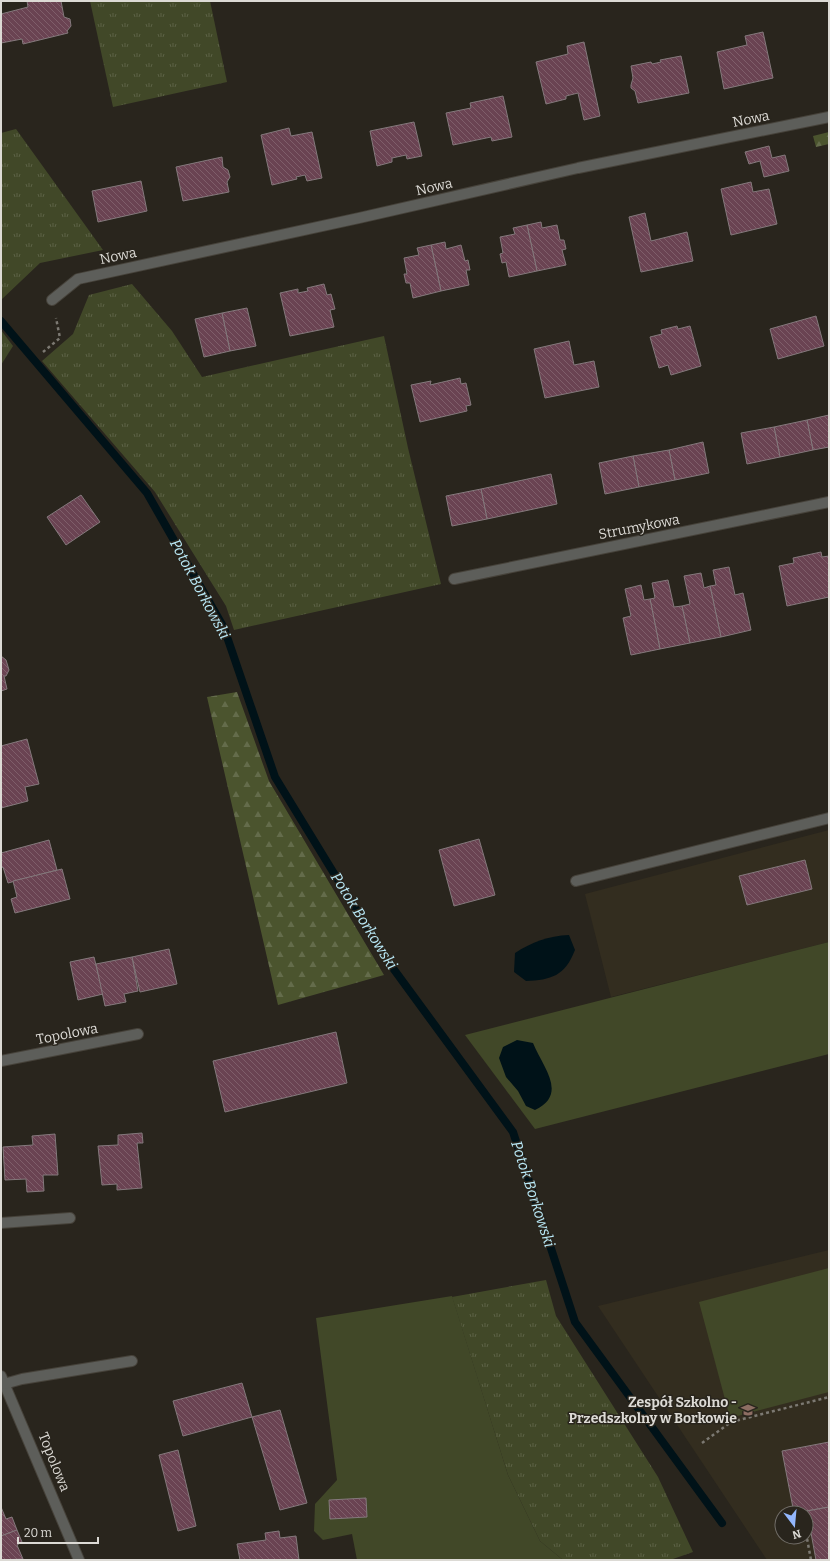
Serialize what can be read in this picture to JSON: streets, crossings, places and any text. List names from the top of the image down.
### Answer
{
  "streets": {
    "street": ["Nowa", "Strumykowa", "Topolowa"]
  },
  "water": ["Potok Borkowski"],
  "places": {
    "school or university": ["Zespół Szkolno - Przedszkolny w Borkowie"]
  },
  "scale_bar": "20 m",
  "north": "bottom"
}
